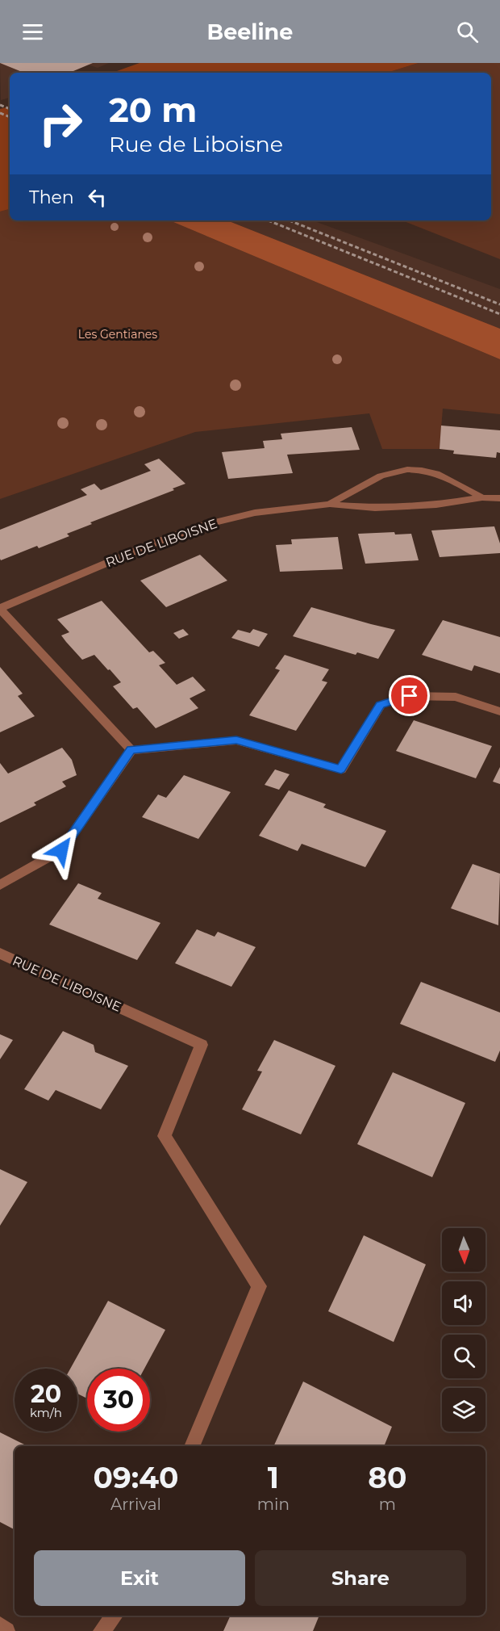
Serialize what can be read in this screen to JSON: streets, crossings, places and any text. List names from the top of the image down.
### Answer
{
  "streets": {
    "street": ["RUE DE LIBOISNE"]
  },
  "parks": ["Les Gentianes"],
  "north": "bottom",
  "page": {
    "header": "Beeline",
    "turn": ["20 m", "Rue de Liboisne"],
    "then": "Then",
    "speed": "20 km/h",
    "limit": "30",
    "eta": [
      "09:40",
      "Arrival",
      "1",
      "min",
      "80",
      "m"
    ],
    "buttons": ["Exit", "Share"]
  }
}
